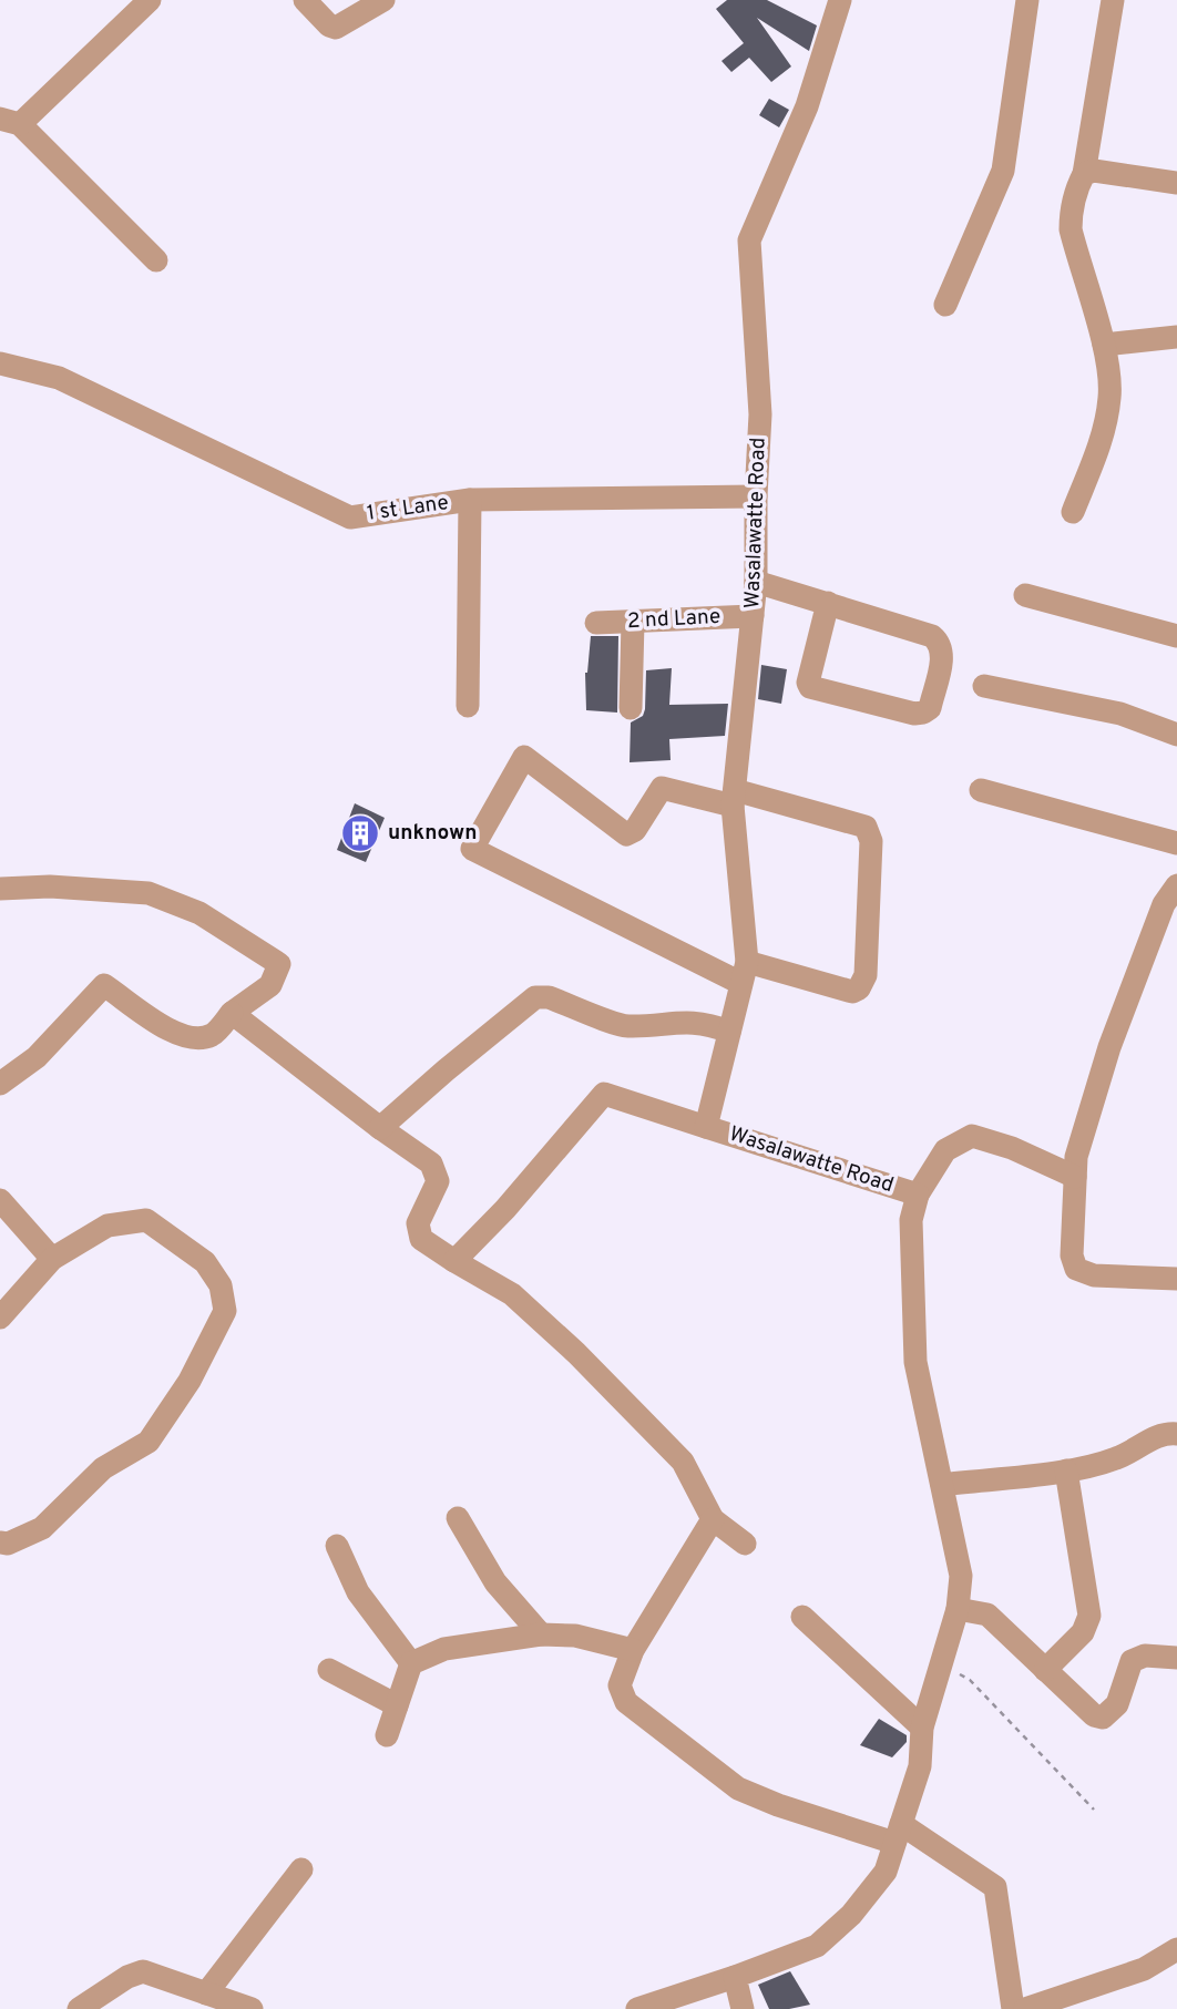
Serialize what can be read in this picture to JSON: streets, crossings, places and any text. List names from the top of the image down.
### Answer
{
  "streets": {
    "street": ["1 st Lane", "Wasalawatte Road", "2 nd Lane"]
  },
  "crossings": [
    ["1 st Lane", "Wasalawatte Road"],
    ["Wasalawatte Road", "2 nd Lane"]
  ],
  "places": {
    "building": ["unknown"]
  }
}
